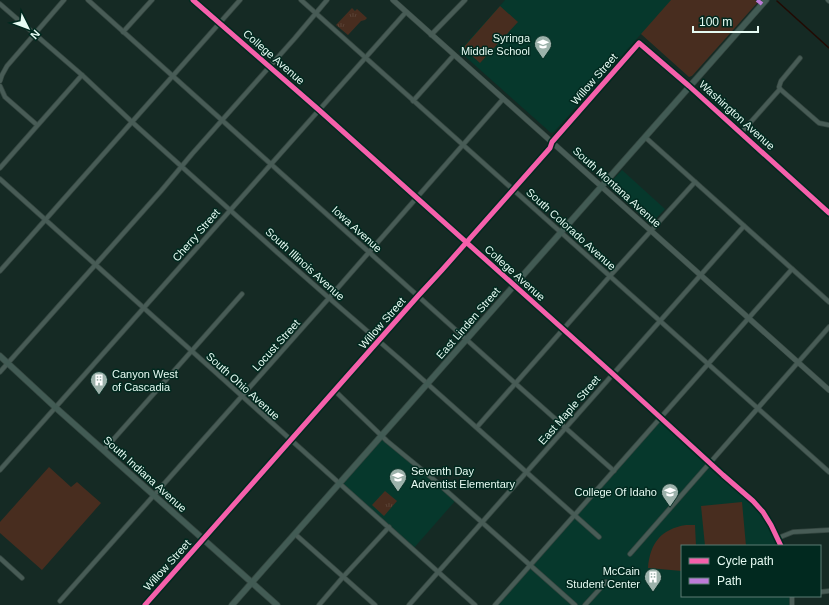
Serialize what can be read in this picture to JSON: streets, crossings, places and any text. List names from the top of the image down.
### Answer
{
  "streets": {
    "main road": ["East Linden Street", "South Indiana Avenue"],
    "street": [
      "College Avenue",
      "Willow Street",
      "Washington Avenue",
      "South Montana Avenue",
      "Iowa Avenue",
      "South Colorado Avenue",
      "Cherry Street",
      "South Illinois Avenue",
      "Locust Street",
      "South Ohio Avenue",
      "East Maple Street"
    ]
  },
  "crossings": [
    ["College Avenue", "Willow Street"],
    ["College Avenue", "Cherry Street"],
    ["College Avenue", "East Linden Street"],
    ["College Avenue", "Locust Street"],
    ["College Avenue", "East Maple Street"],
    ["Willow Street", "Washington Avenue"],
    ["Willow Street", "South Montana Avenue"],
    ["Willow Street", "Iowa Avenue"],
    ["Willow Street", "South Colorado Avenue"],
    ["Willow Street", "South Illinois Avenue"],
    ["Willow Street", "South Ohio Avenue"],
    ["Willow Street", "South Indiana Avenue"],
    ["Washington Avenue", "East Linden Street"],
    ["South Montana Avenue", "Cherry Street"],
    ["South Montana Avenue", "East Linden Street"],
    ["South Montana Avenue", "Locust Street"],
    ["South Montana Avenue", "East Maple Street"],
    ["Iowa Avenue", "Cherry Street"],
    ["Iowa Avenue", "East Linden Street"],
    ["Iowa Avenue", "Locust Street"],
    ["Iowa Avenue", "East Maple Street"],
    ["South Colorado Avenue", "Cherry Street"],
    ["South Colorado Avenue", "East Linden Street"],
    ["South Colorado Avenue", "Locust Street"],
    ["South Colorado Avenue", "East Maple Street"],
    ["Cherry Street", "South Illinois Avenue"],
    ["Cherry Street", "South Ohio Avenue"],
    ["Cherry Street", "South Indiana Avenue"],
    ["South Illinois Avenue", "East Linden Street"],
    ["South Illinois Avenue", "Locust Street"],
    ["South Illinois Avenue", "East Maple Street"],
    ["East Linden Street", "South Ohio Avenue"],
    ["East Linden Street", "South Indiana Avenue"],
    ["Locust Street", "South Ohio Avenue"],
    ["Locust Street", "South Indiana Avenue"],
    ["South Ohio Avenue", "East Maple Street"]
  ],
  "places": {
    "school or university": ["Syringa Middle School", "Seventh Day Adventist Elementary", "College Of Idaho"],
    "building": ["Canyon West of Cascadia", "McCain Student Center"]
  },
  "legend": ["Cycle path", "Path"],
  "scale_bar": "100 m",
  "north": "bottom right"
}
